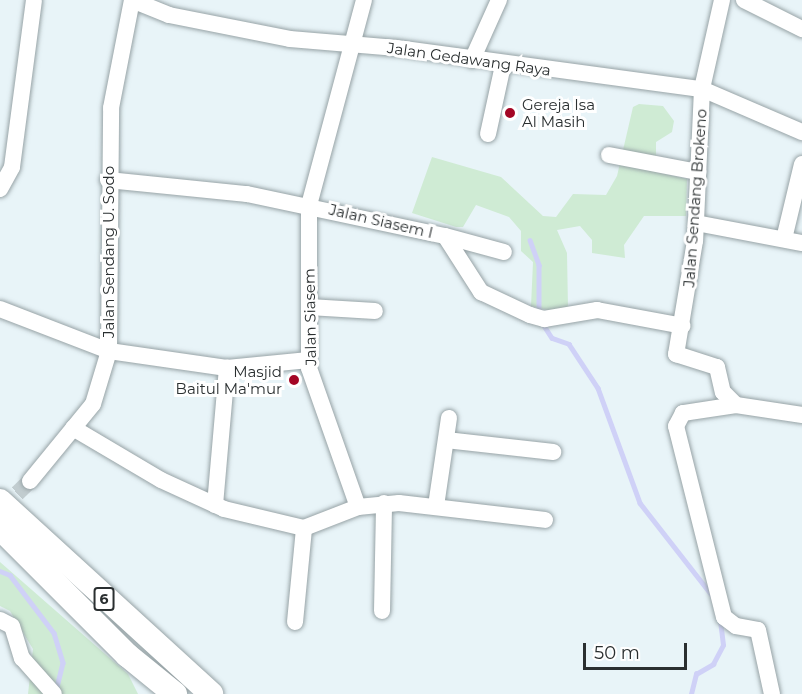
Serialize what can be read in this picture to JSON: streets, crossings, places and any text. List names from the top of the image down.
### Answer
{
  "streets": {
    "highway": ["6"],
    "street": [
      "Jalan Gedawang Raya",
      "Jalan Sendang Brokeno",
      "Jalan Siasem I",
      "Jalan Sendang U. Sodo",
      "Jalan Siasem"
    ]
  },
  "crossings": [
    ["Jalan Gedawang Raya", "Jalan Sendang Brokeno"],
    ["Jalan Gedawang Raya", "Jalan Sendang U. Sodo"],
    ["Jalan Gedawang Raya", "Jalan Siasem"],
    ["Jalan Sendang Brokeno", "Jalan Siasem I"],
    ["Jalan Siasem I", "Jalan Sendang U. Sodo"],
    ["Jalan Siasem I", "Jalan Siasem"]
  ],
  "places": ["Gereja Isa Al Masih", "Masjid Baitul Ma'mur"],
  "scale_bar": "50 m"
}
